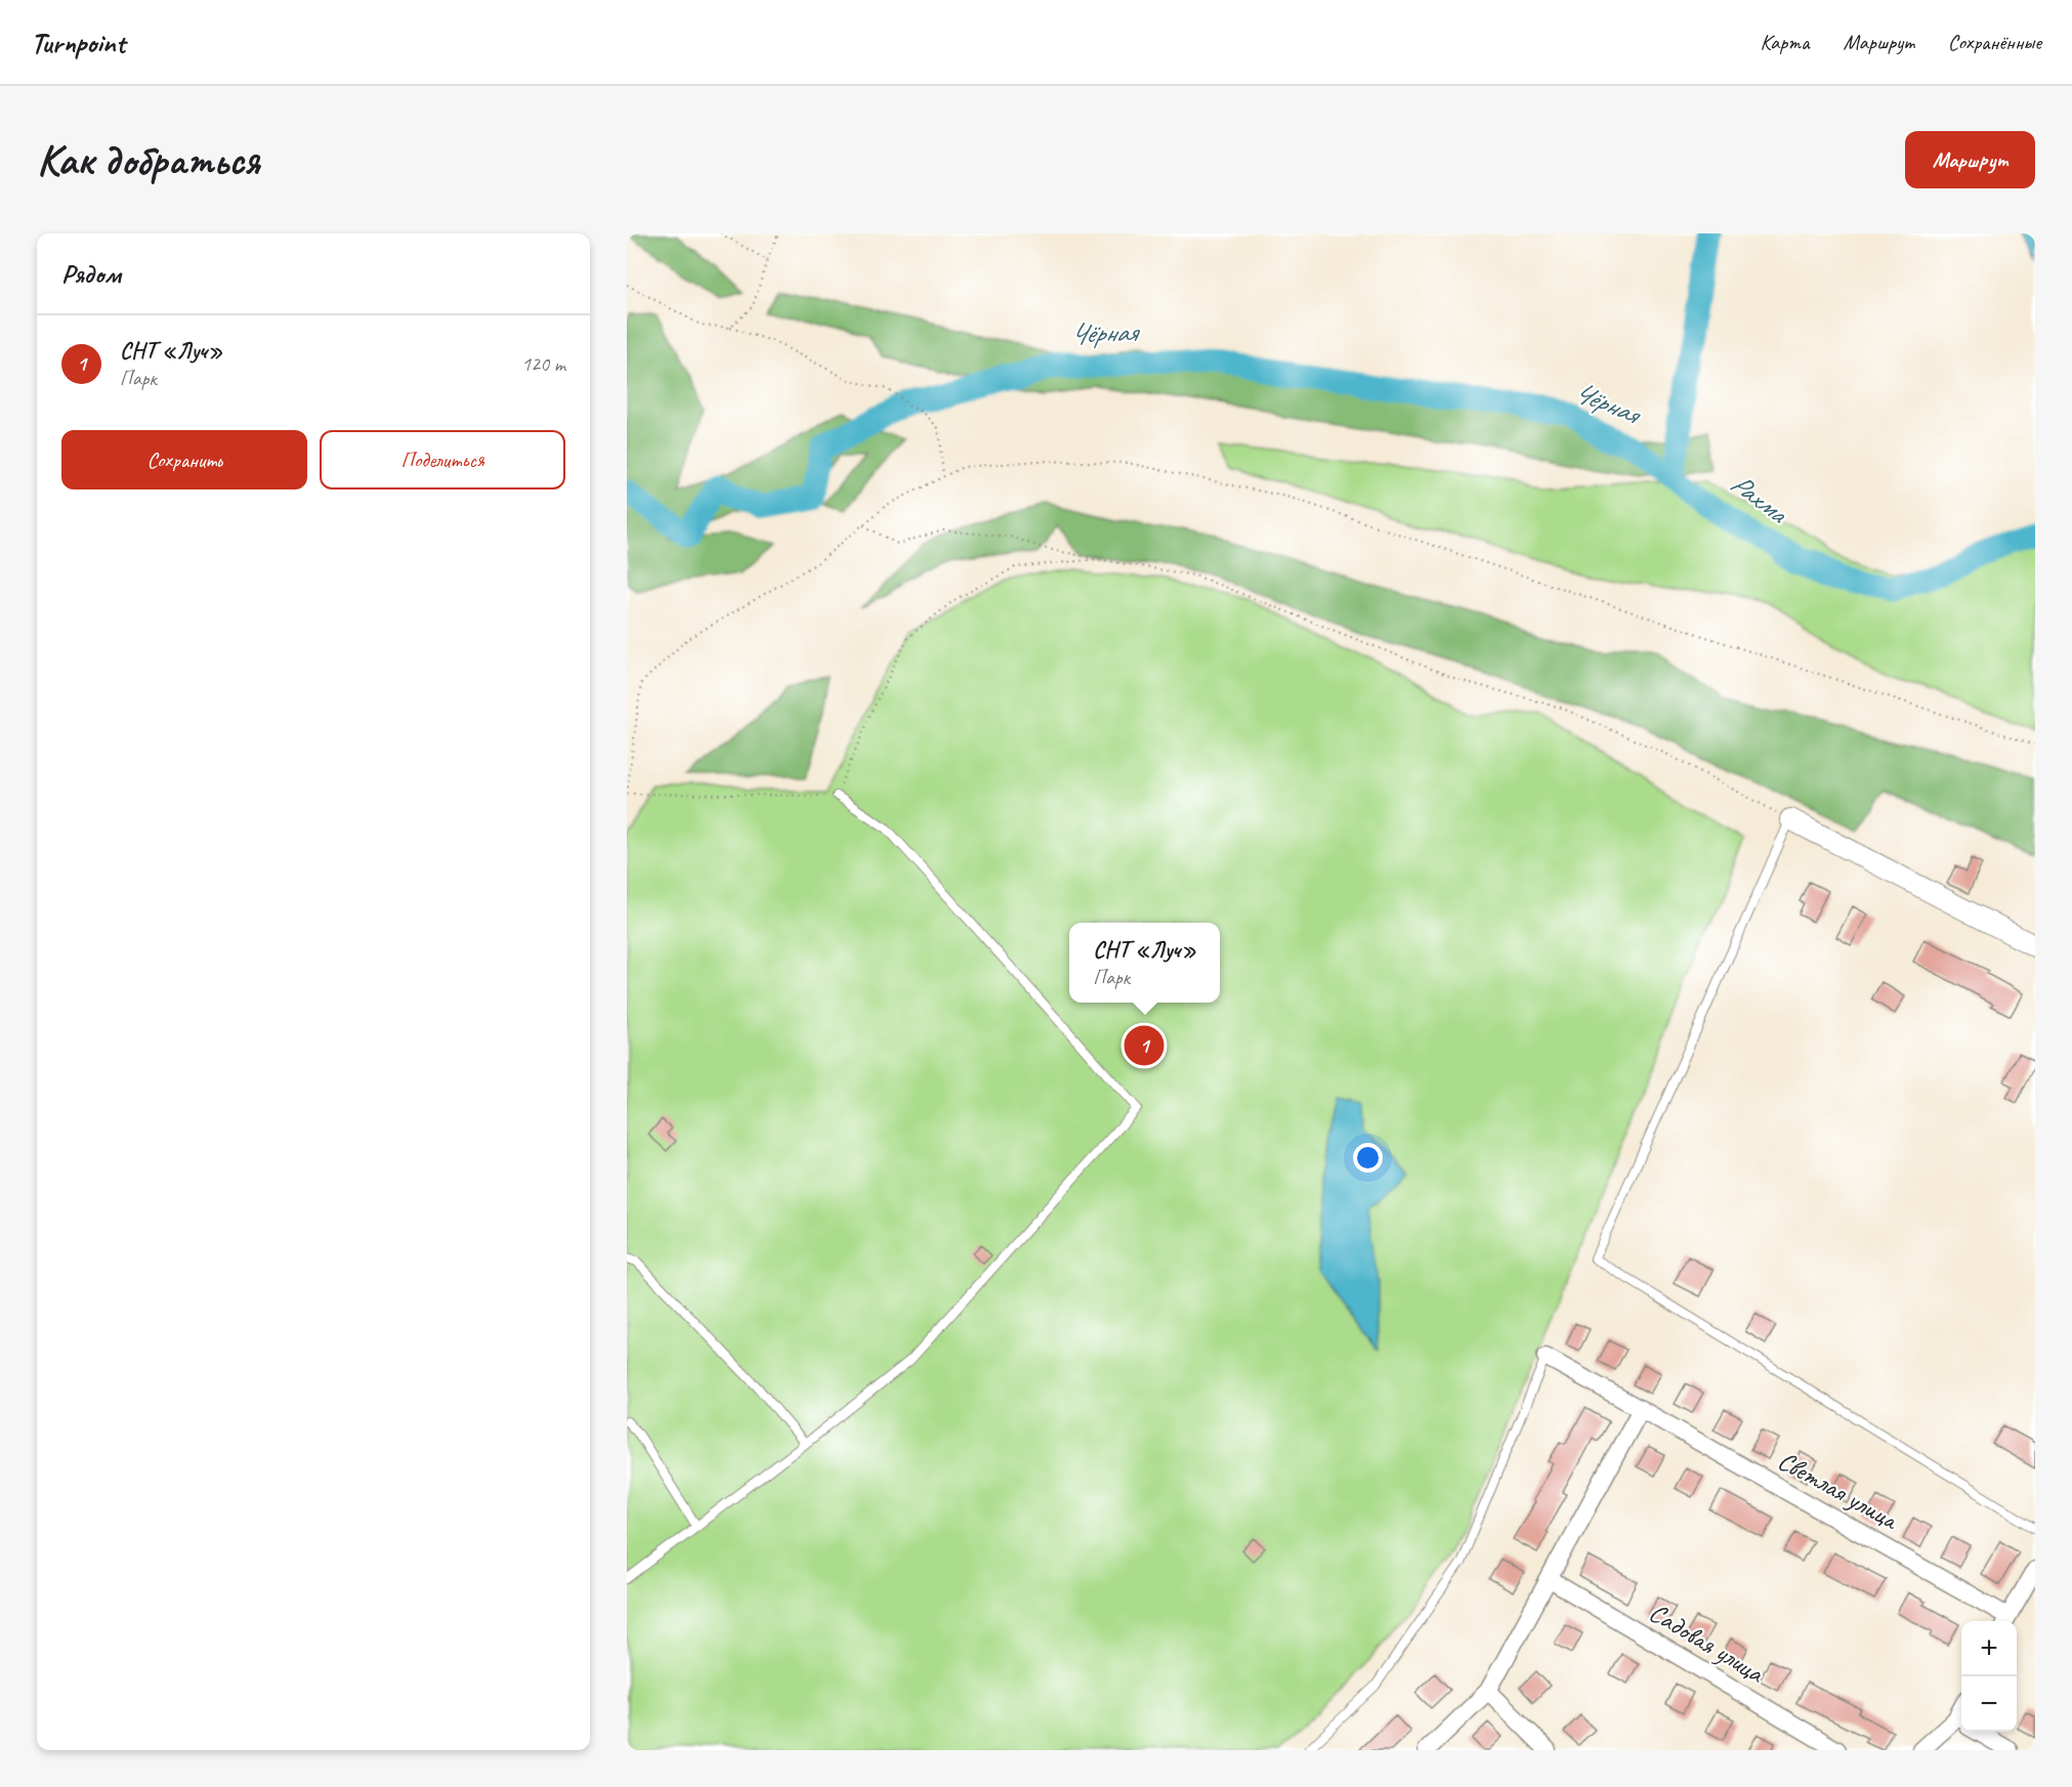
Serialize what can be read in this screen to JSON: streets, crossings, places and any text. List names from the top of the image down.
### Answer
{
  "streets": {
    "street": ["Светлая улица", "Садовая улица"]
  },
  "water": ["Чёрная", "Рахма"],
  "page": {
    "header": "Turnpoint",
    "nav": ["Карта", "Маршрут", "Сохранённые"],
    "buttons": [
      "Маршрут",
      ["Сохранить", "Поделиться"]
    ],
    "title": "Как добраться",
    "heading": "Рядом",
    "list": [
      {
        "mark": "1",
        "name": "СНТ «Луч»",
        "note": "Парк",
        "value": "120 m"
      }
    ],
    "popup": ["СНТ «Луч»", "Парк"],
    "pins": "1",
    "map_buttons": ["+", "−"]
  }
}
